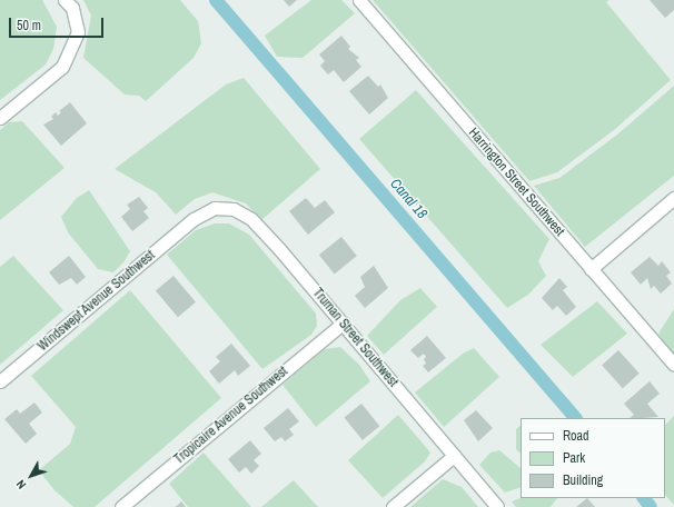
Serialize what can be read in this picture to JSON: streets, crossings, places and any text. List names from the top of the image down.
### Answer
{
  "streets": {
    "street": [
      "Harrington Street Southwest",
      "Windswept Avenue Southwest",
      "Truman Street Southwest",
      "Tropicaire Avenue Southwest"
    ]
  },
  "crossings": [
    ["Windswept Avenue Southwest", "Truman Street Southwest"],
    ["Truman Street Southwest", "Tropicaire Avenue Southwest"]
  ],
  "water": ["Canal 18"],
  "legend": ["Road", "Park", "Building"],
  "scale_bar": "50 m",
  "north": "bottom left"
}
